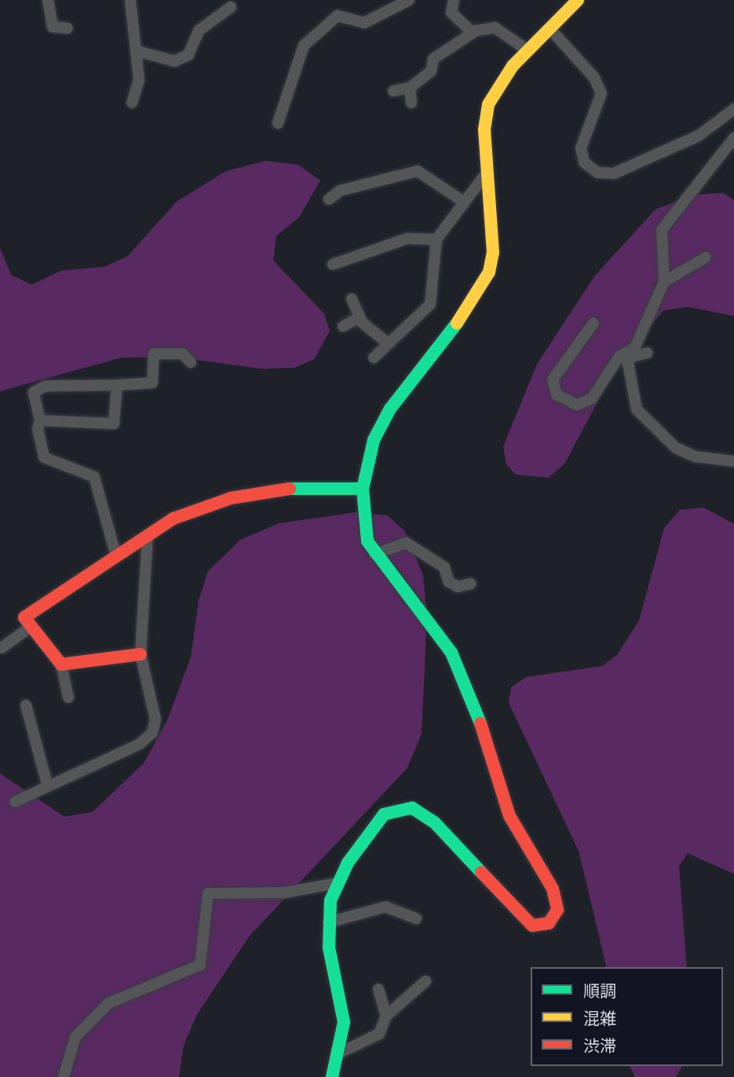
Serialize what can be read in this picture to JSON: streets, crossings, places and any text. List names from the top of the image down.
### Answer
{
  "legend": ["順調", "混雑", "渋滞"]
}
